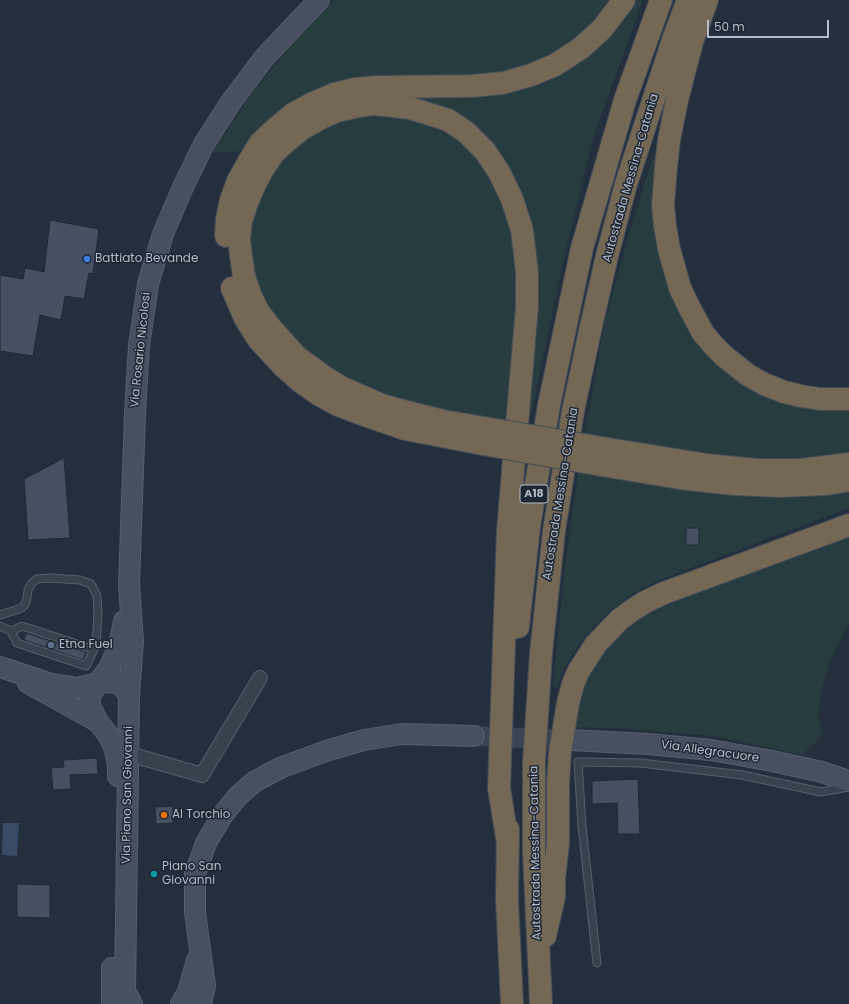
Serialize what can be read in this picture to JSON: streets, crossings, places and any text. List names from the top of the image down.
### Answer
{
  "streets": {
    "highway": ["Autostrada Messina-Catania", "A18"],
    "main road": ["Via Rosario Nicolosi", "Via Allegracuore", "Via Piano San Giovanni"]
  },
  "crossings": [
    ["Via Rosario Nicolosi", "Via Piano San Giovanni"]
  ],
  "places": [
    "Battiato Bevande",
    "Etna Fuel",
    "Al Torchio",
    "Piano San Giovanni"
  ],
  "scale_bar": "50 m"
}
